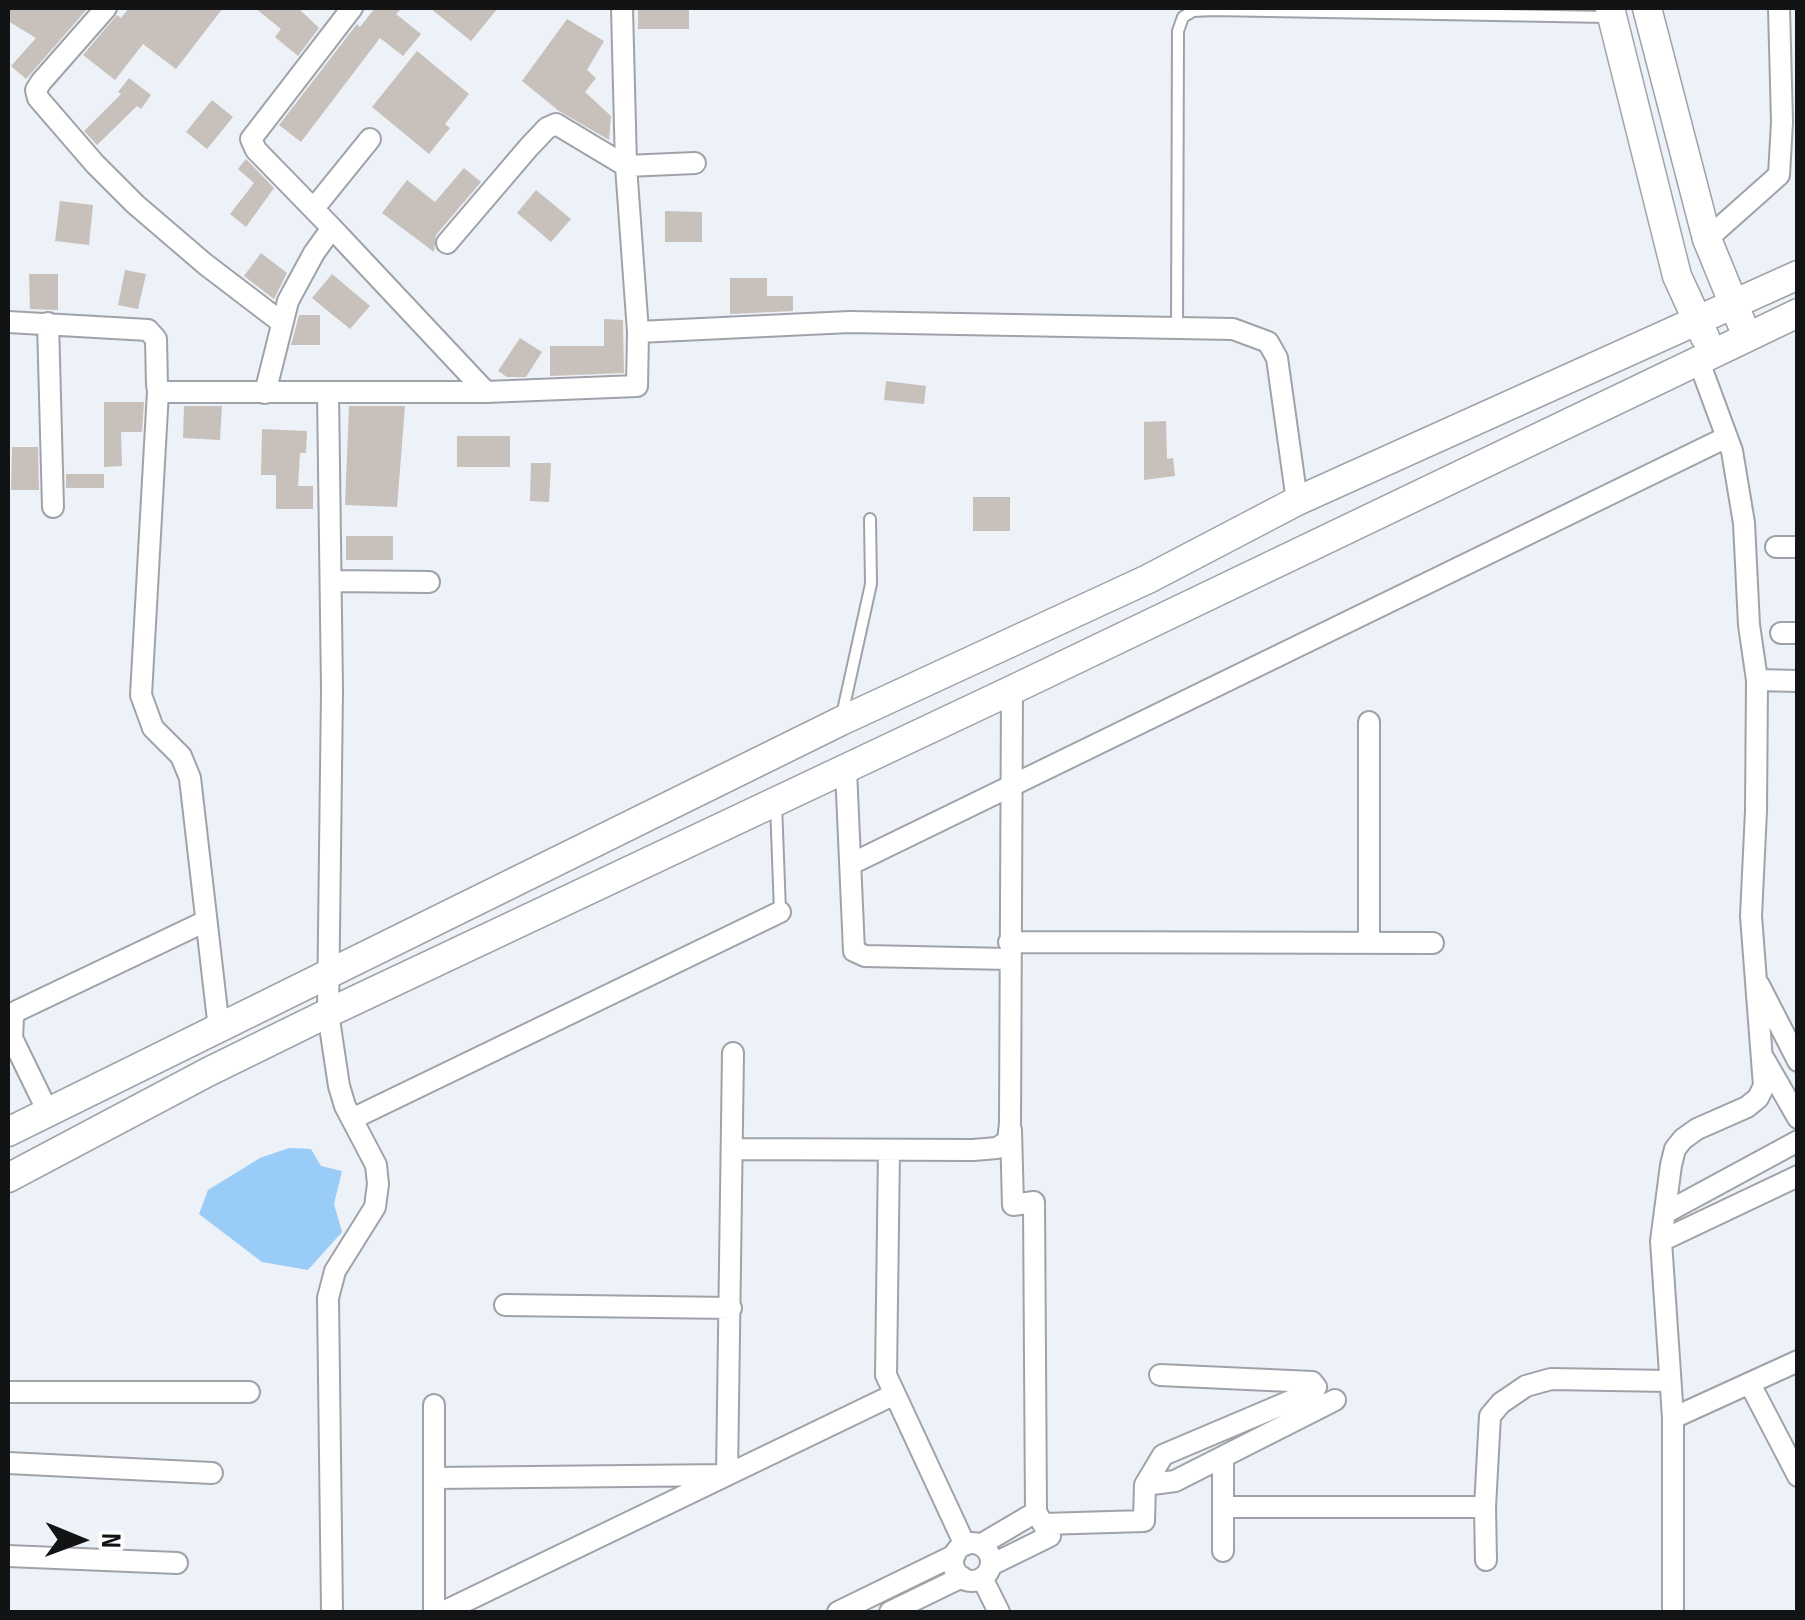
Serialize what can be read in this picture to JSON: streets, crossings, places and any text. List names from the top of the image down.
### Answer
{
  "north": "right"
}
